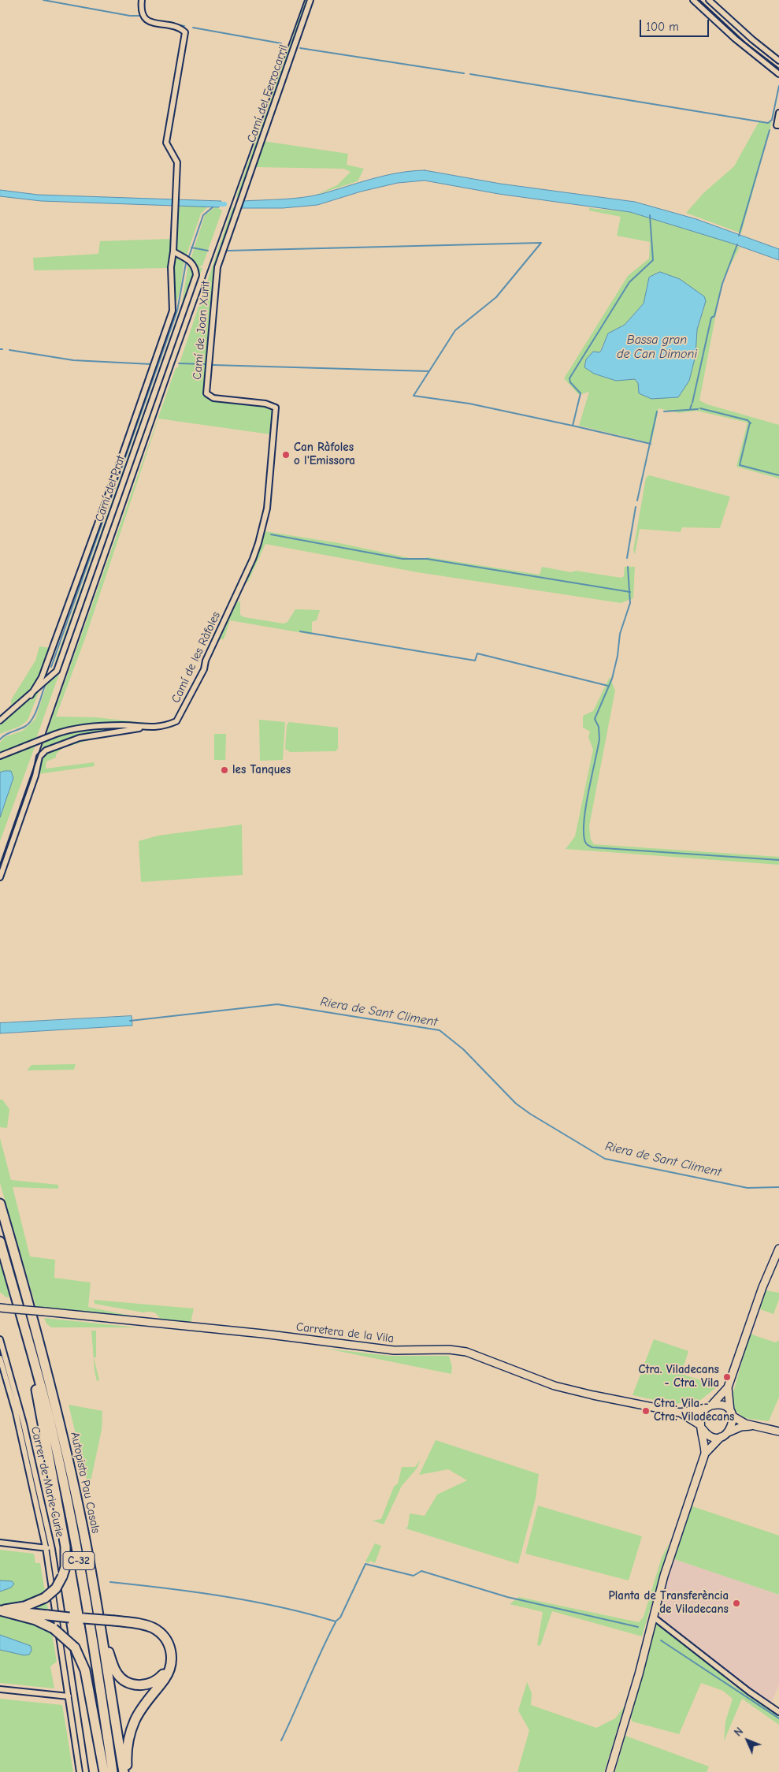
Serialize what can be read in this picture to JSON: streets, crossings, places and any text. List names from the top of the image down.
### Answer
{
  "streets": {
    "highway": ["Autopista Pau Casals", "C-32"],
    "main road": ["Carretera de la Vila"],
    "street": [
      "Camí del Ferrocarril",
      "Camí de Joan Xurit",
      "Camí del Prat",
      "Camí de les Ràfoles",
      "Carrer de Marie Curie"
    ]
  },
  "crossings": [
    ["Camí del Ferrocarril", "Camí de Joan Xurit"],
    ["Camí de Joan Xurit", "Camí de les Ràfoles"]
  ],
  "water": ["Bassa gran de Can Dimoni", "Riera de Sant Climent"],
  "places": [
    "Can Ràfoles o l'Emissora",
    "les Tanques",
    "Ctra. Viladecans - Ctra. Vila",
    "Ctra. Vila - Ctra. Viladecans",
    "Planta de Transferència de Viladecans"
  ],
  "scale_bar": "100 m",
  "north": "top left"
}
